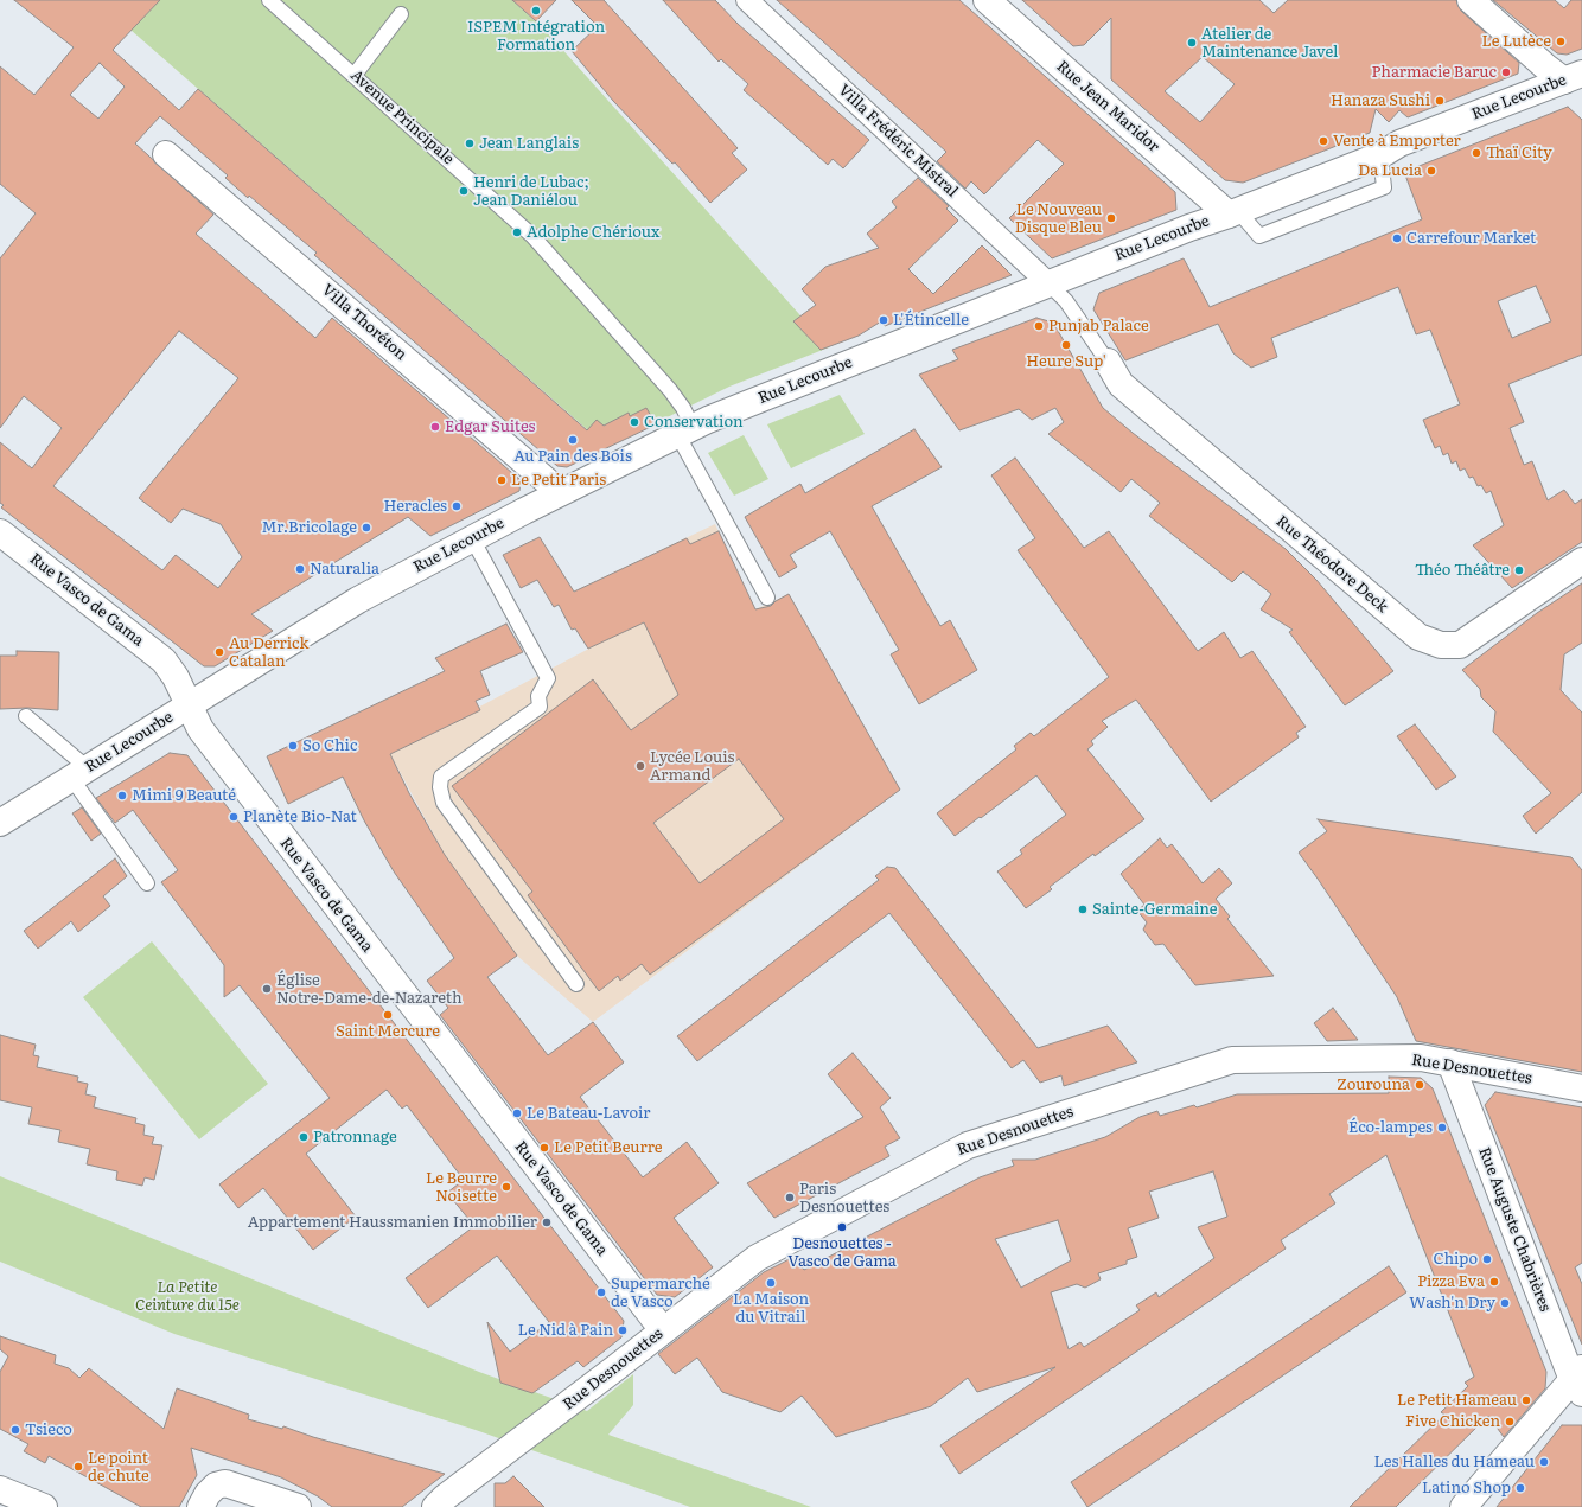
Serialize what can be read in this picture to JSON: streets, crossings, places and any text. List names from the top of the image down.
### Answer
{
  "streets": {
    "street": [
      "Rue Lecourbe",
      "Rue Jean Maridor",
      "Villa Frédéric Mistral",
      "Villa Thoréton",
      "Rue Théodore Deck",
      "Rue Vasco de Gama",
      "Rue Desnouettes",
      "Rue Auguste Chabrières"
    ],
    "lane": ["Avenue Principale"]
  },
  "crossings": [
    ["Rue Lecourbe", "Rue Jean Maridor"],
    ["Rue Lecourbe", "Avenue Principale"],
    ["Rue Lecourbe", "Villa Frédéric Mistral"],
    ["Rue Lecourbe", "Villa Thoréton"],
    ["Rue Lecourbe", "Rue Vasco de Gama"],
    ["Rue Vasco de Gama", "Rue Desnouettes"],
    ["Rue Desnouettes", "Rue Auguste Chabrières"]
  ],
  "parks": ["La Petite Ceinture du 15e"],
  "places": [
    "ISPEM Intégration Formation",
    "Le Lutèce",
    "Atelier de Maintenance Javel",
    "Pharmacie Baruc",
    "Hanaza Sushi",
    "Vente à Emporter",
    "Jean Langlais",
    "Thaï City",
    "Da Lucia",
    "Henri de Lubac; Jean Daniélou",
    "Le Nouveau Disque Bleu",
    "Adolphe Chérioux",
    "Carrefour Market",
    "L'Étincelle",
    "Punjab Palace",
    "Heure Sup'",
    "Conservation",
    "Edgar Suites",
    "Au Pain des Bois",
    "Le Petit Paris",
    "Heracles",
    "Mr.Bricolage",
    "Naturalia",
    "Théo Théâtre",
    "Au Derrick Catalan",
    "So Chic",
    "Lycée Louis Armand",
    "Mimi 9 Beauté",
    "Planète Bio-Nat",
    "Sainte-Germaine",
    "Église Notre-Dame-de-Nazareth",
    "Saint Mercure",
    "Zourouna",
    "Le Bateau-Lavoir",
    "Éco-lampes",
    "Patronnage",
    "Le Petit Beurre",
    "Le Beurre Noisette",
    "Paris Desnouettes",
    "Appartement Haussmanien Immobilier",
    "Desnouettes - Vasco de Gama",
    "Chipo",
    "Pizza Eva",
    "La Maison du Vitrail",
    "Supermarché de Vasco",
    "Wash'n Dry",
    "Le Nid à Pain",
    "Le Petit Hameau",
    "Five Chicken",
    "Tsieco",
    "Les Halles du Hameau",
    "Le point de chute",
    "Latino Shop"
  ]
}
